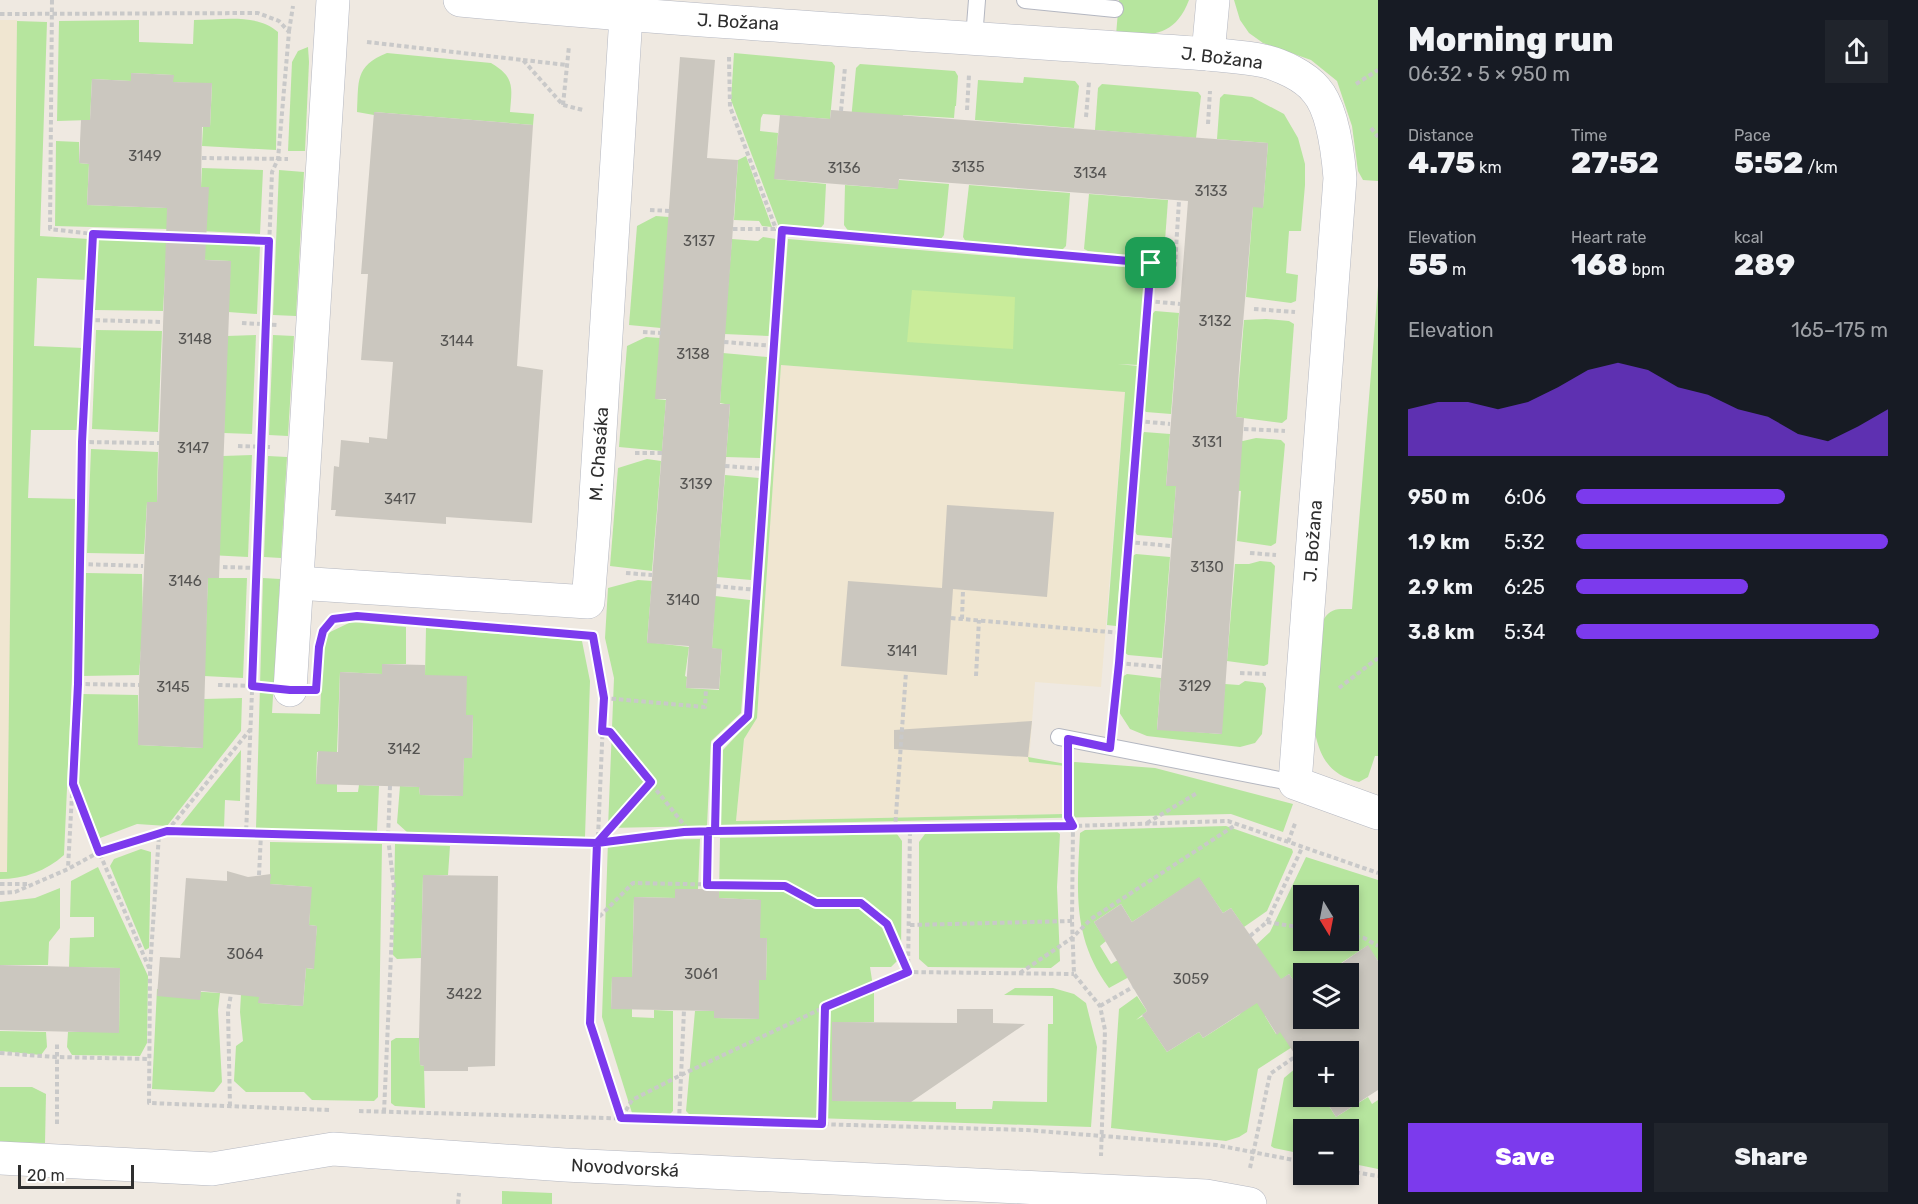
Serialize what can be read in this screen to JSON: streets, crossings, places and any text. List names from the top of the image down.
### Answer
{
  "streets": {
    "street": ["J. Božana", "M. Chasáka", "Novodvorská"]
  },
  "crossings": [
    ["J. Božana", "M. Chasáka"]
  ],
  "house_numbers": [
    "3149",
    "3135",
    "3136",
    "3134",
    "3133",
    "3137",
    "3132",
    "3148",
    "3144",
    "3138",
    "3131",
    "3147",
    "3139",
    "3417",
    "3130",
    "3146",
    "3140",
    "3141",
    "3129",
    "3145",
    "3142",
    "3064",
    "3061",
    "3059",
    "3422"
  ],
  "scale_bar": "20 m",
  "north": "bottom",
  "page": {
    "heading": ["Morning run", "06:32 · 5 × 950 m"],
    "stats": [
      ["Distance", "4.75 km"],
      ["Time", "27:52"],
      ["Pace", "5:52 /km"],
      ["Elevation", "55 m"],
      ["Heart rate", "168 bpm"],
      ["kcal", "289"]
    ],
    "chart": ["Elevation", "165–175 m"],
    "list": [
      {
        "name": "950 m",
        "note": "6:06"
      },
      {
        "name": "1.9 km",
        "note": "5:32"
      },
      {
        "name": "2.9 km",
        "note": "6:25"
      },
      {
        "name": "3.8 km",
        "note": "5:34"
      }
    ],
    "map_buttons": ["+", "−"],
    "buttons": ["Save", "Share"],
    "scale": "20 m"
  }
}
